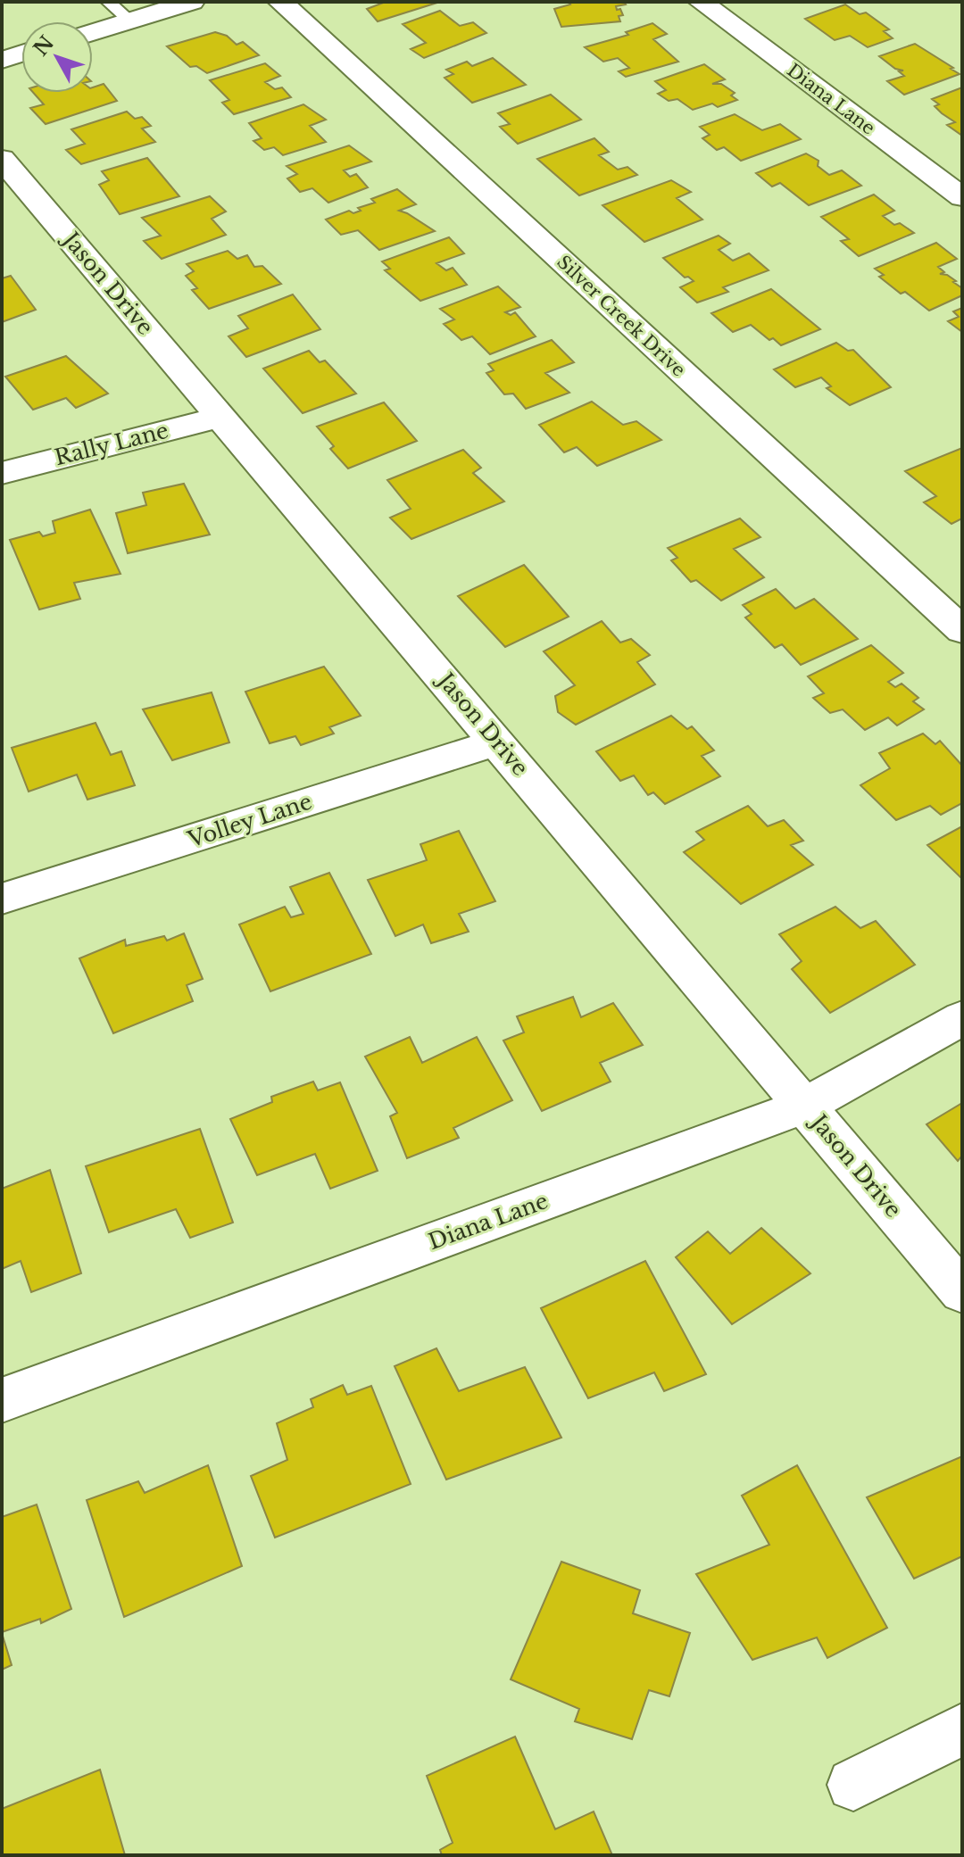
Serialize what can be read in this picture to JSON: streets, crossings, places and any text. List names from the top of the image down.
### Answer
{
  "streets": {
    "street": [
      "Diana Lane",
      "Jason Drive",
      "Silver Creek Drive",
      "Rally Lane",
      "Volley Lane"
    ]
  },
  "crossings": [
    ["Diana Lane", "Jason Drive"],
    ["Jason Drive", "Rally Lane"],
    ["Jason Drive", "Volley Lane"]
  ],
  "north": "top left"
}
